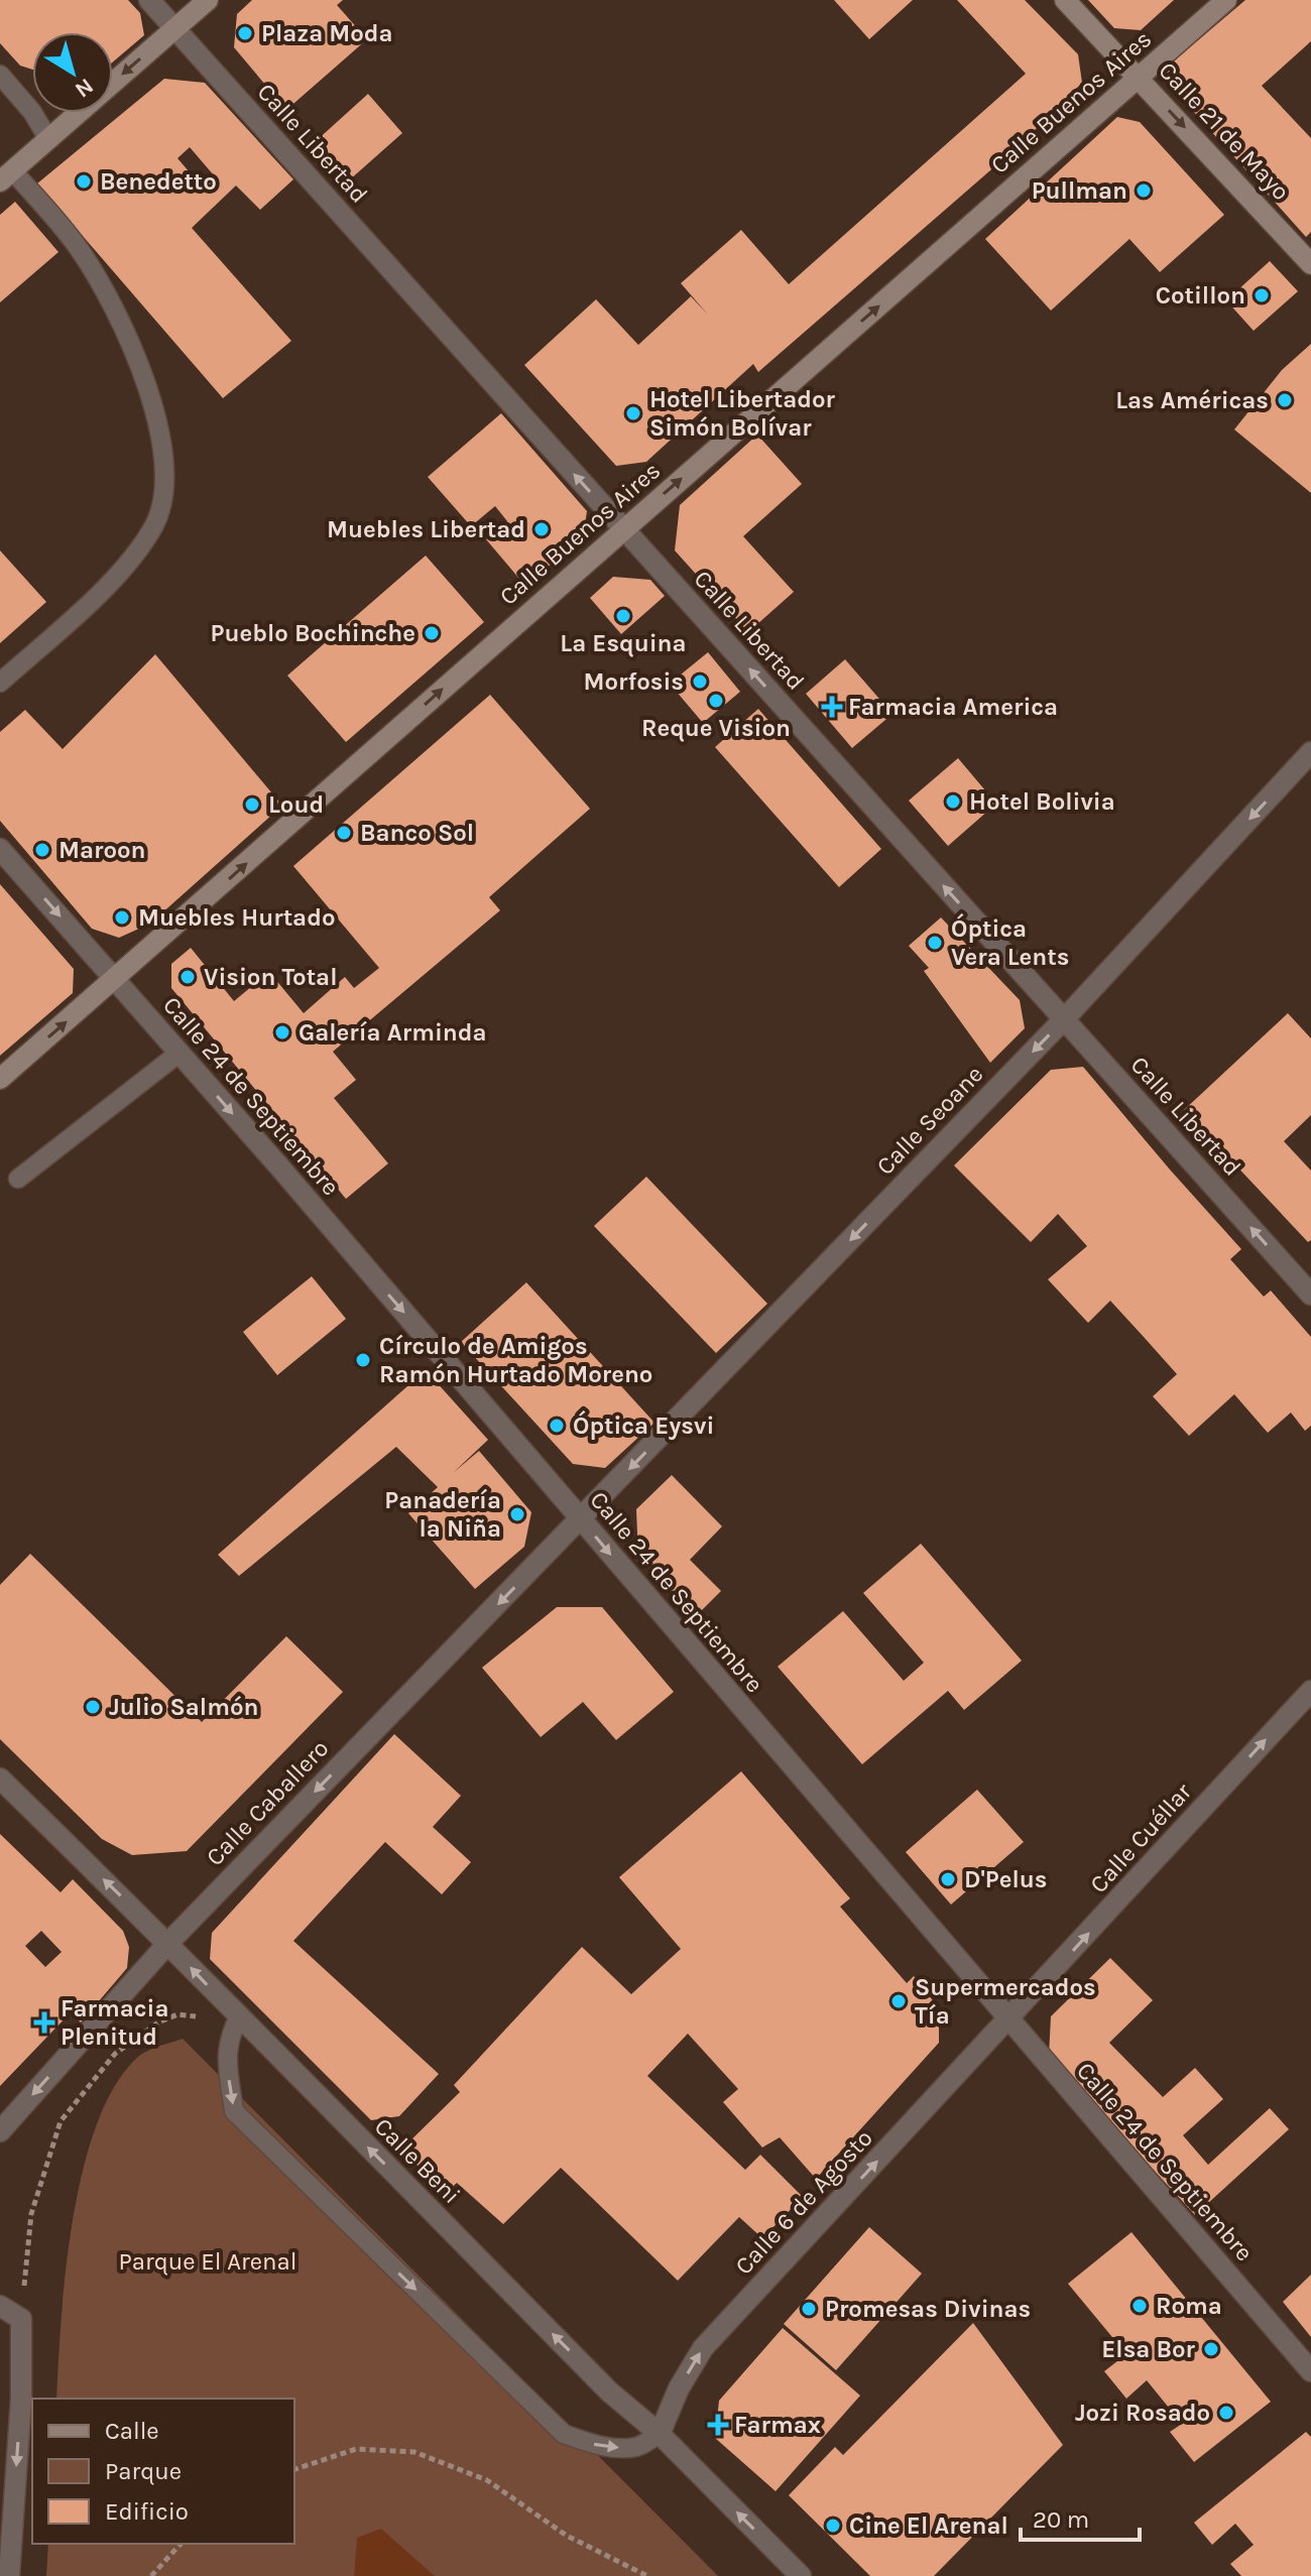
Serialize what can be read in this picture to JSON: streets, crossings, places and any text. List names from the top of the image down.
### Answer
{
  "streets": {
    "street": [
      "Calle Buenos Aires",
      "Calle 21 de Mayo",
      "Calle Libertad",
      "Calle 24 de Septiembre",
      "Calle Seoane",
      "Calle Caballero",
      "Calle Cuéllar",
      "Calle Beni",
      "Calle 6 de Agosto"
    ]
  },
  "crossings": [
    ["Calle Buenos Aires", "Calle 21 de Mayo"],
    ["Calle Buenos Aires", "Calle Libertad"],
    ["Calle Buenos Aires", "Calle 24 de Septiembre"],
    ["Calle Libertad", "Calle Seoane"],
    ["Calle 24 de Septiembre", "Calle Seoane"],
    ["Calle 24 de Septiembre", "Calle Caballero"],
    ["Calle 24 de Septiembre", "Calle Cuéllar"],
    ["Calle 24 de Septiembre", "Calle 6 de Agosto"],
    ["Calle Seoane", "Calle Caballero"],
    ["Calle Caballero", "Calle Beni"],
    ["Calle Cuéllar", "Calle 6 de Agosto"],
    ["Calle Beni", "Calle 6 de Agosto"]
  ],
  "one_way": [
    "Calle Buenos Aires",
    "Calle 21 de Mayo",
    "Calle Libertad",
    "Calle 24 de Septiembre",
    "Calle Seoane",
    "Calle Caballero",
    "Calle Cuéllar",
    "Calle Beni",
    "Calle 6 de Agosto"
  ],
  "parks": ["Parque El Arenal"],
  "places": {
    "other": [
      "Plaza Moda",
      "Benedetto",
      "Pullman",
      "Cotillon",
      "Las Américas",
      "Hotel Libertador Simón Bolívar",
      "Muebles Libertad",
      "La Esquina",
      "Pueblo Bochinche",
      "Morfosis",
      "Reque Vision",
      "Hotel Bolivia",
      "Loud",
      "Banco Sol",
      "Maroon",
      "Muebles Hurtado",
      "Óptica Vera Lents",
      "Vision Total",
      "Galería Arminda",
      "Círculo de Amigos Ramón Hurtado Moreno",
      "Óptica Eysvi",
      "Panadería la Niña",
      "Julio Salmón",
      "D'Pelus",
      "Supermercados Tía",
      "Roma",
      "Promesas Divinas",
      "Elsa Bor",
      "Jozi Rosado",
      "Cine El Arenal"
    ],
    "health": ["Farmacia America", "Farmacia Plenitud", "Farmax"]
  },
  "legend": ["Calle", "Parque", "Edificio"],
  "scale_bar": "20 m",
  "north": "bottom right"
}
